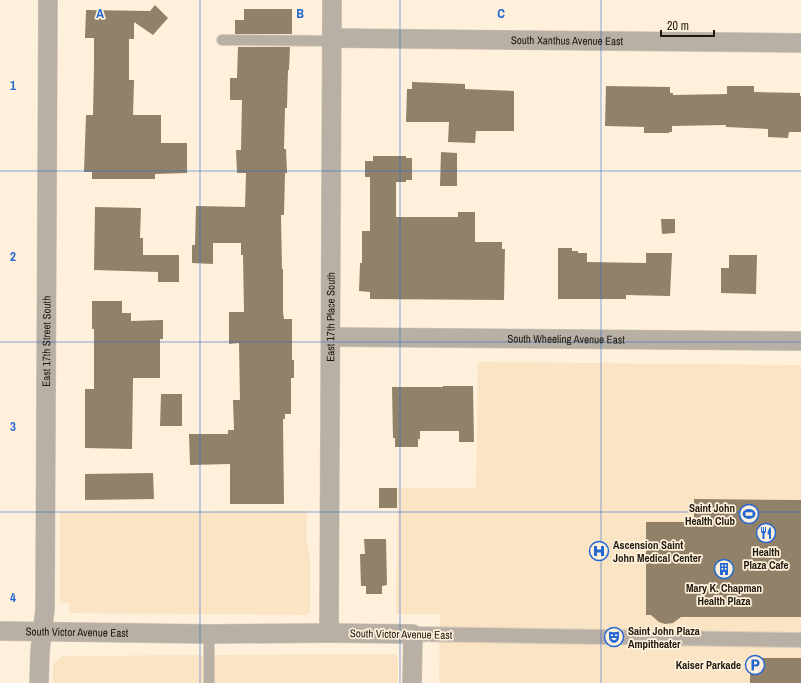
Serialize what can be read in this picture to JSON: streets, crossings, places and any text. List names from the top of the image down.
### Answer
{
  "streets": {
    "street": [
      "South Xanthus Avenue East",
      "East 17th Place South",
      "South Wheeling Avenue East",
      "East 17th Street South",
      "South Victor Avenue East"
    ]
  },
  "crossings": [
    ["South Xanthus Avenue East", "East 17th Place South"],
    ["East 17th Place South", "South Wheeling Avenue East"],
    ["East 17th Place South", "South Victor Avenue East"],
    ["East 17th Street South", "South Victor Avenue East"]
  ],
  "places": {
    "sports": ["Saint John Health Club"],
    "restaurant": ["Health Plaza Cafe"],
    "hospital": ["Ascension Saint John Medical Center"],
    "building": ["Mary K. Chapman Health Plaza"],
    "theatre": ["Saint John Plaza Ampitheater"],
    "parking": ["Kaiser Parkade"]
  },
  "scale_bar": "20 m",
  "grid": {
    "columns": ["A", "B", "C"],
    "rows": [
      "1",
      "2",
      "3",
      "4"
    ]
  }
}
